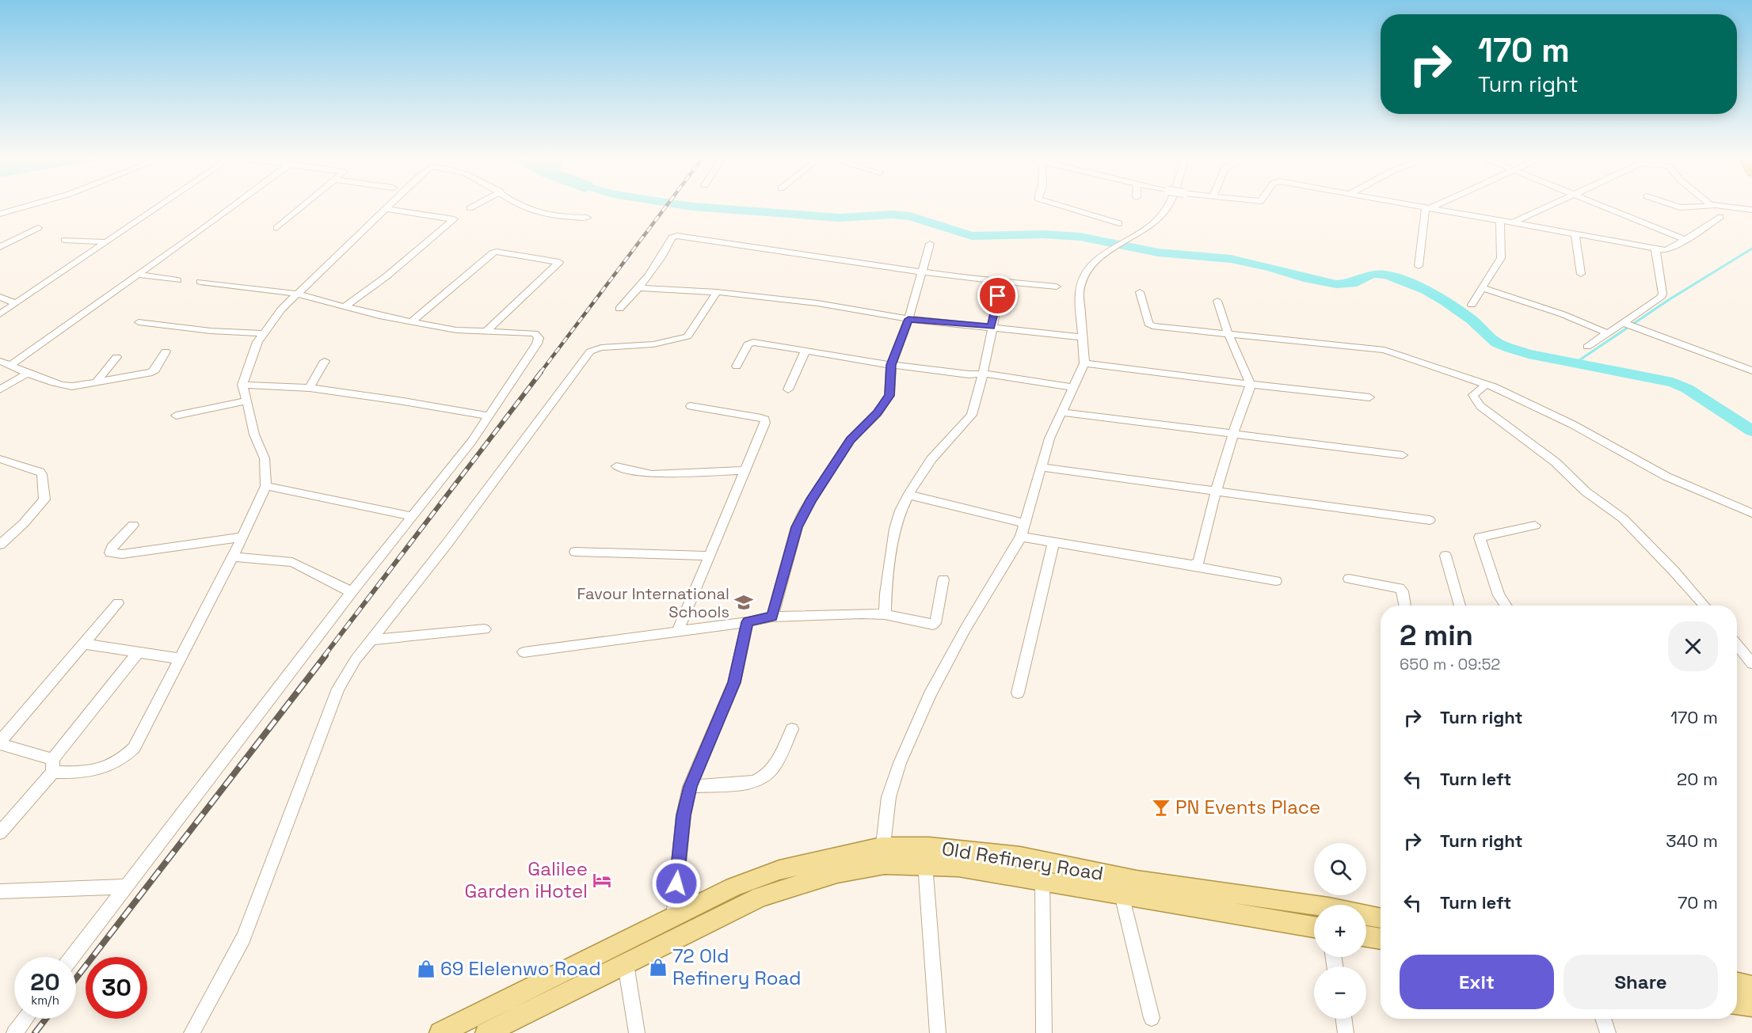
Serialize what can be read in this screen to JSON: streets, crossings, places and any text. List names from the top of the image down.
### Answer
{
  "streets": {
    "main road": ["Old Refinery Road"]
  },
  "places": {
    "school or university": ["Favour International Schools"],
    "bar": ["PN Events Place"],
    "hotel": ["Galilee Garden iHotel"],
    "shop": ["72 Old Refinery Road", "69 Elelenwo Road"]
  },
  "page": {
    "turn": ["170 m", "Turn right"],
    "heading": ["2 min", "650 m · 09:52"],
    "list": [
      {
        "name": "Turn right",
        "value": "170 m"
      },
      {
        "name": "Turn left",
        "value": "20 m"
      },
      {
        "name": "Turn right",
        "value": "340 m"
      },
      {
        "name": "Turn left",
        "value": "70 m"
      }
    ],
    "map_buttons": ["+", "−"],
    "buttons": ["Exit", "Share"],
    "speed": "20 km/h",
    "limit": "30"
  }
}
